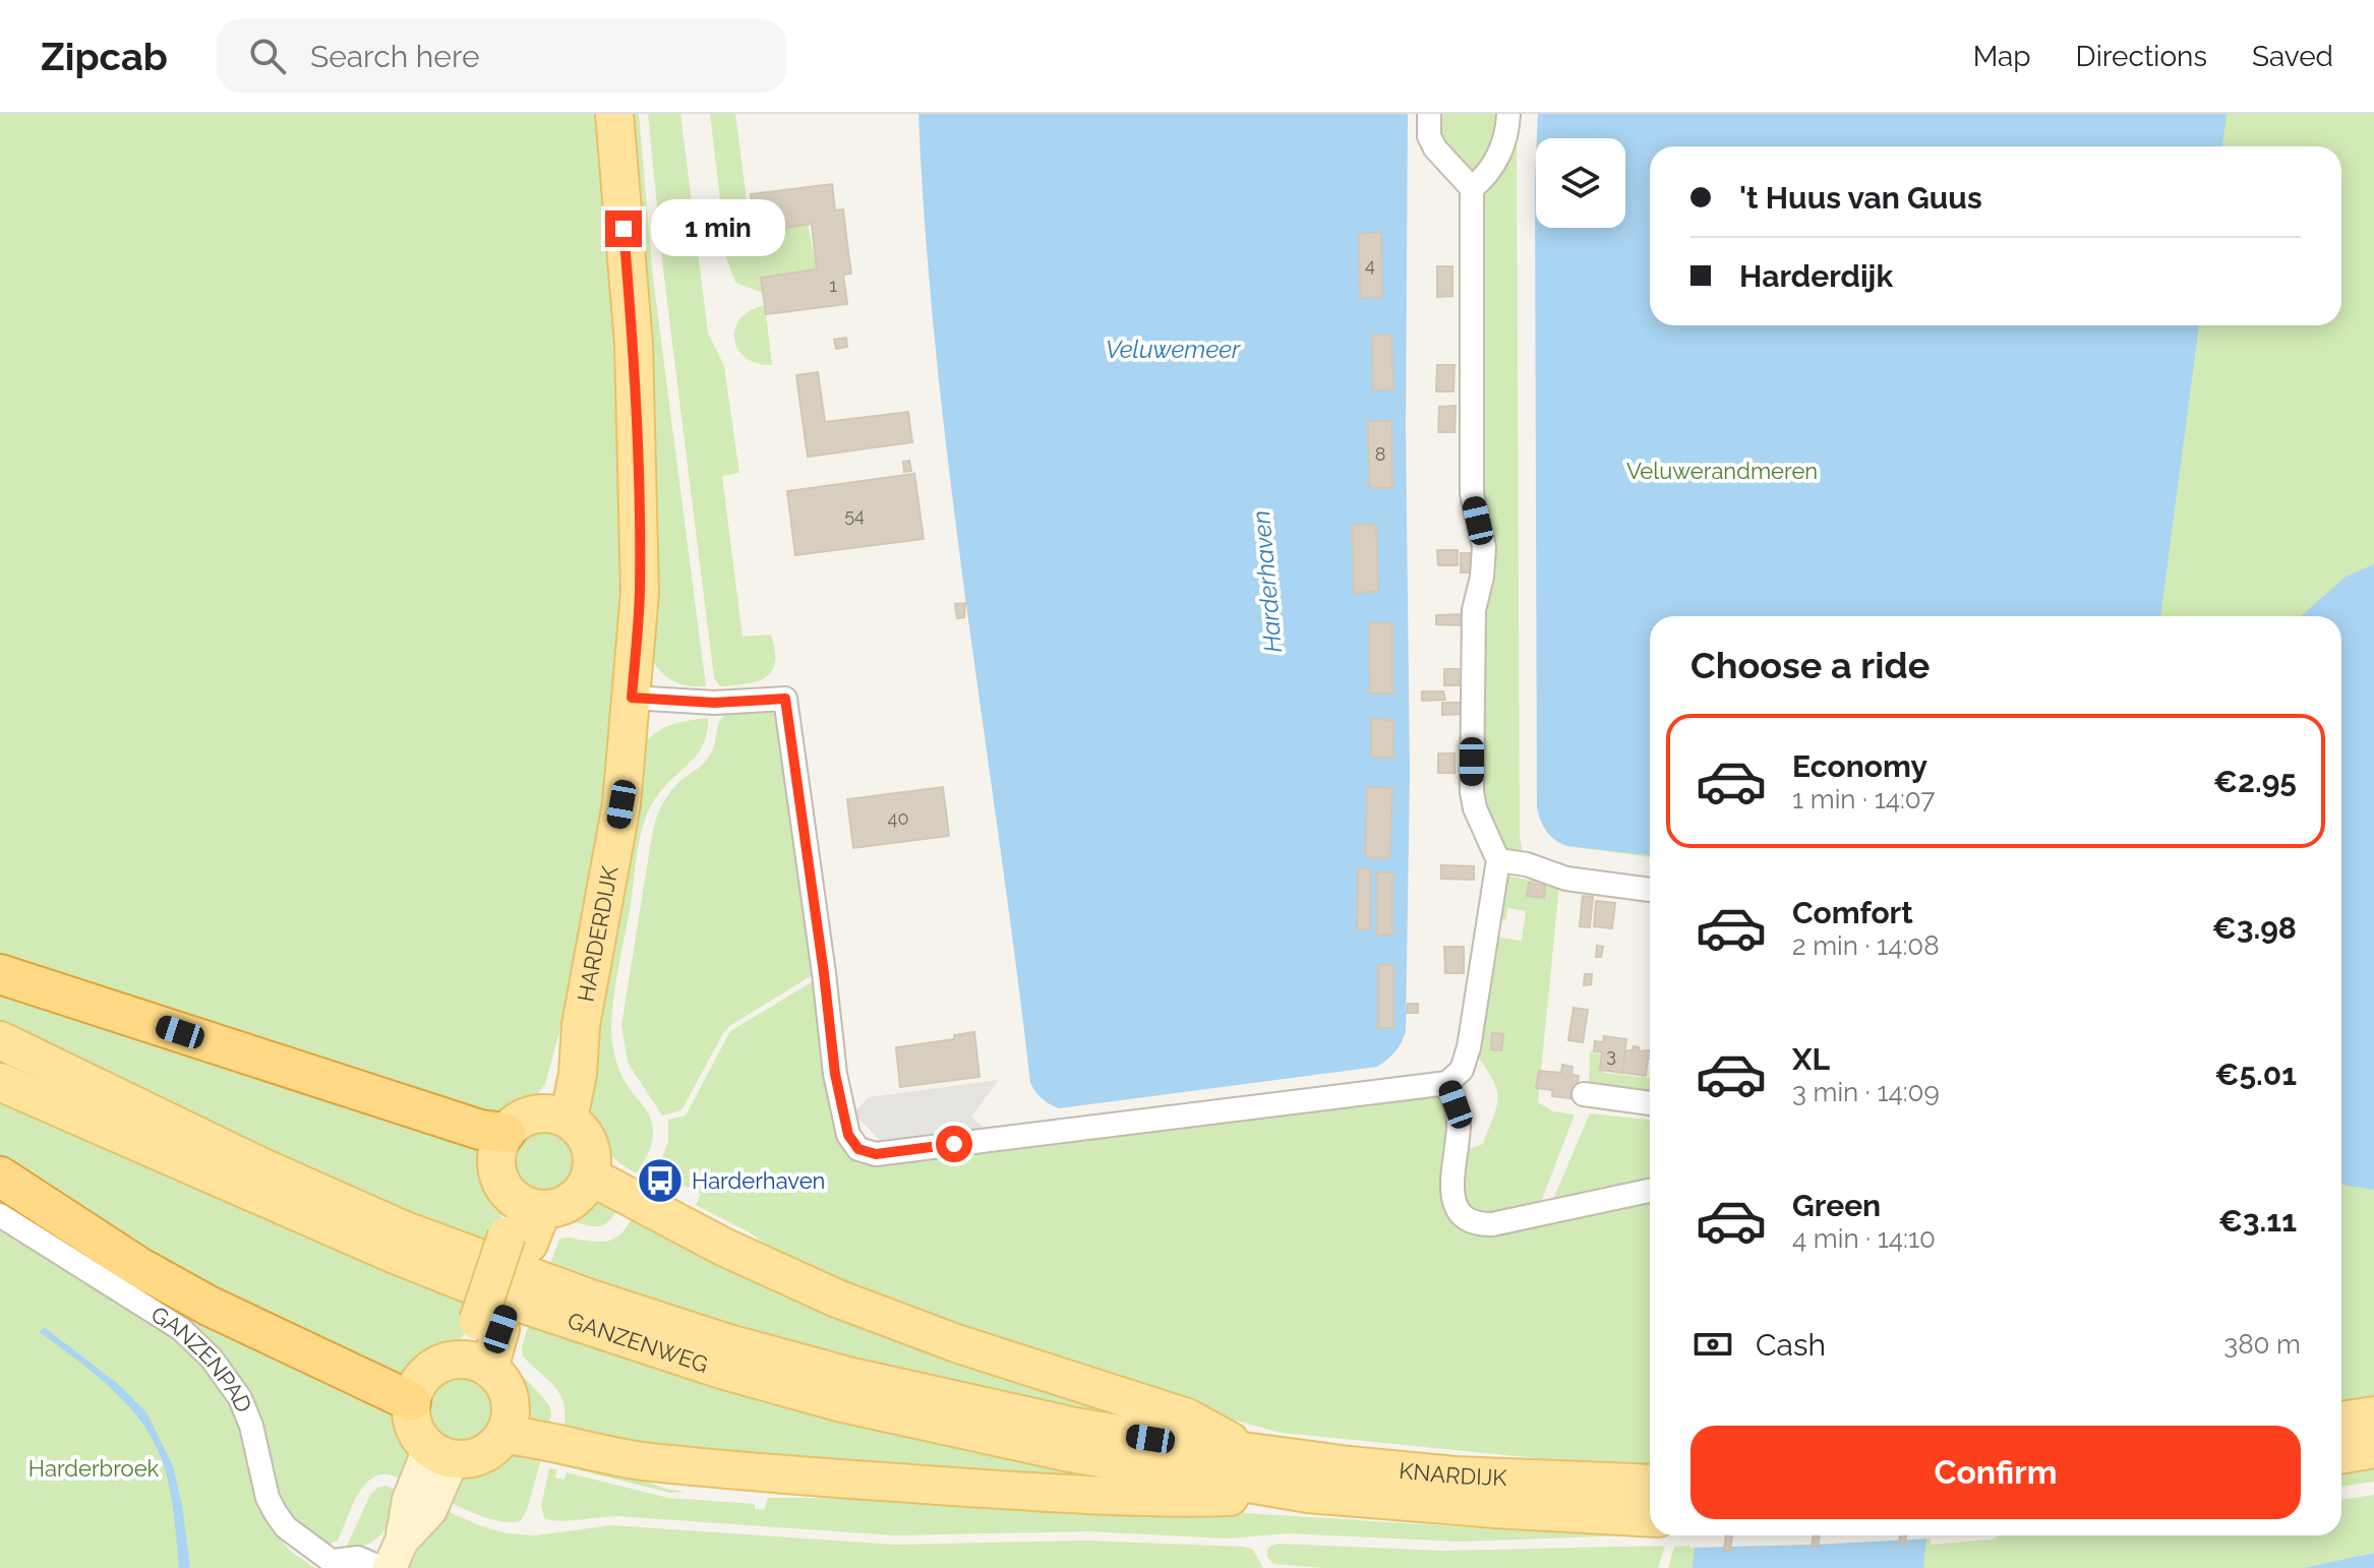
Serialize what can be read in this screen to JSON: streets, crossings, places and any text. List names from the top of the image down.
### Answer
{
  "streets": {
    "main road": ["HARDERDIJK", "GANZENWEG", "KNARDIJK"],
    "street": ["GANZENPAD"]
  },
  "crossings": [
    ["GANZENWEG", "KNARDIJK"]
  ],
  "water": ["Veluwemeer", "Harderhaven"],
  "parks": ["Veluwerandmeren", "Harderbroek"],
  "places": {
    "bus stop": ["Harderhaven"]
  },
  "house_numbers": [
    "4",
    "1",
    "8",
    "54",
    "40",
    "3"
  ],
  "page": {
    "header": "Zipcab",
    "search": "Search here",
    "nav": ["Map", "Directions", "Saved"],
    "banner": ["'t Huus van Guus", "Harderdijk"],
    "bubble": "1 min",
    "heading": "Choose a ride",
    "list": [
      {
        "name": "Economy",
        "note": "1 min · 14:07",
        "value": "€2.95"
      },
      {
        "name": "Comfort",
        "note": "2 min · 14:08",
        "value": "€3.98"
      },
      {
        "name": "XL",
        "note": "3 min · 14:09",
        "value": "€5.01"
      },
      {
        "name": "Green",
        "note": "4 min · 14:10",
        "value": "€3.11"
      }
    ],
    "pay": ["Cash", "380 m"],
    "buttons": "Confirm"
  }
}
